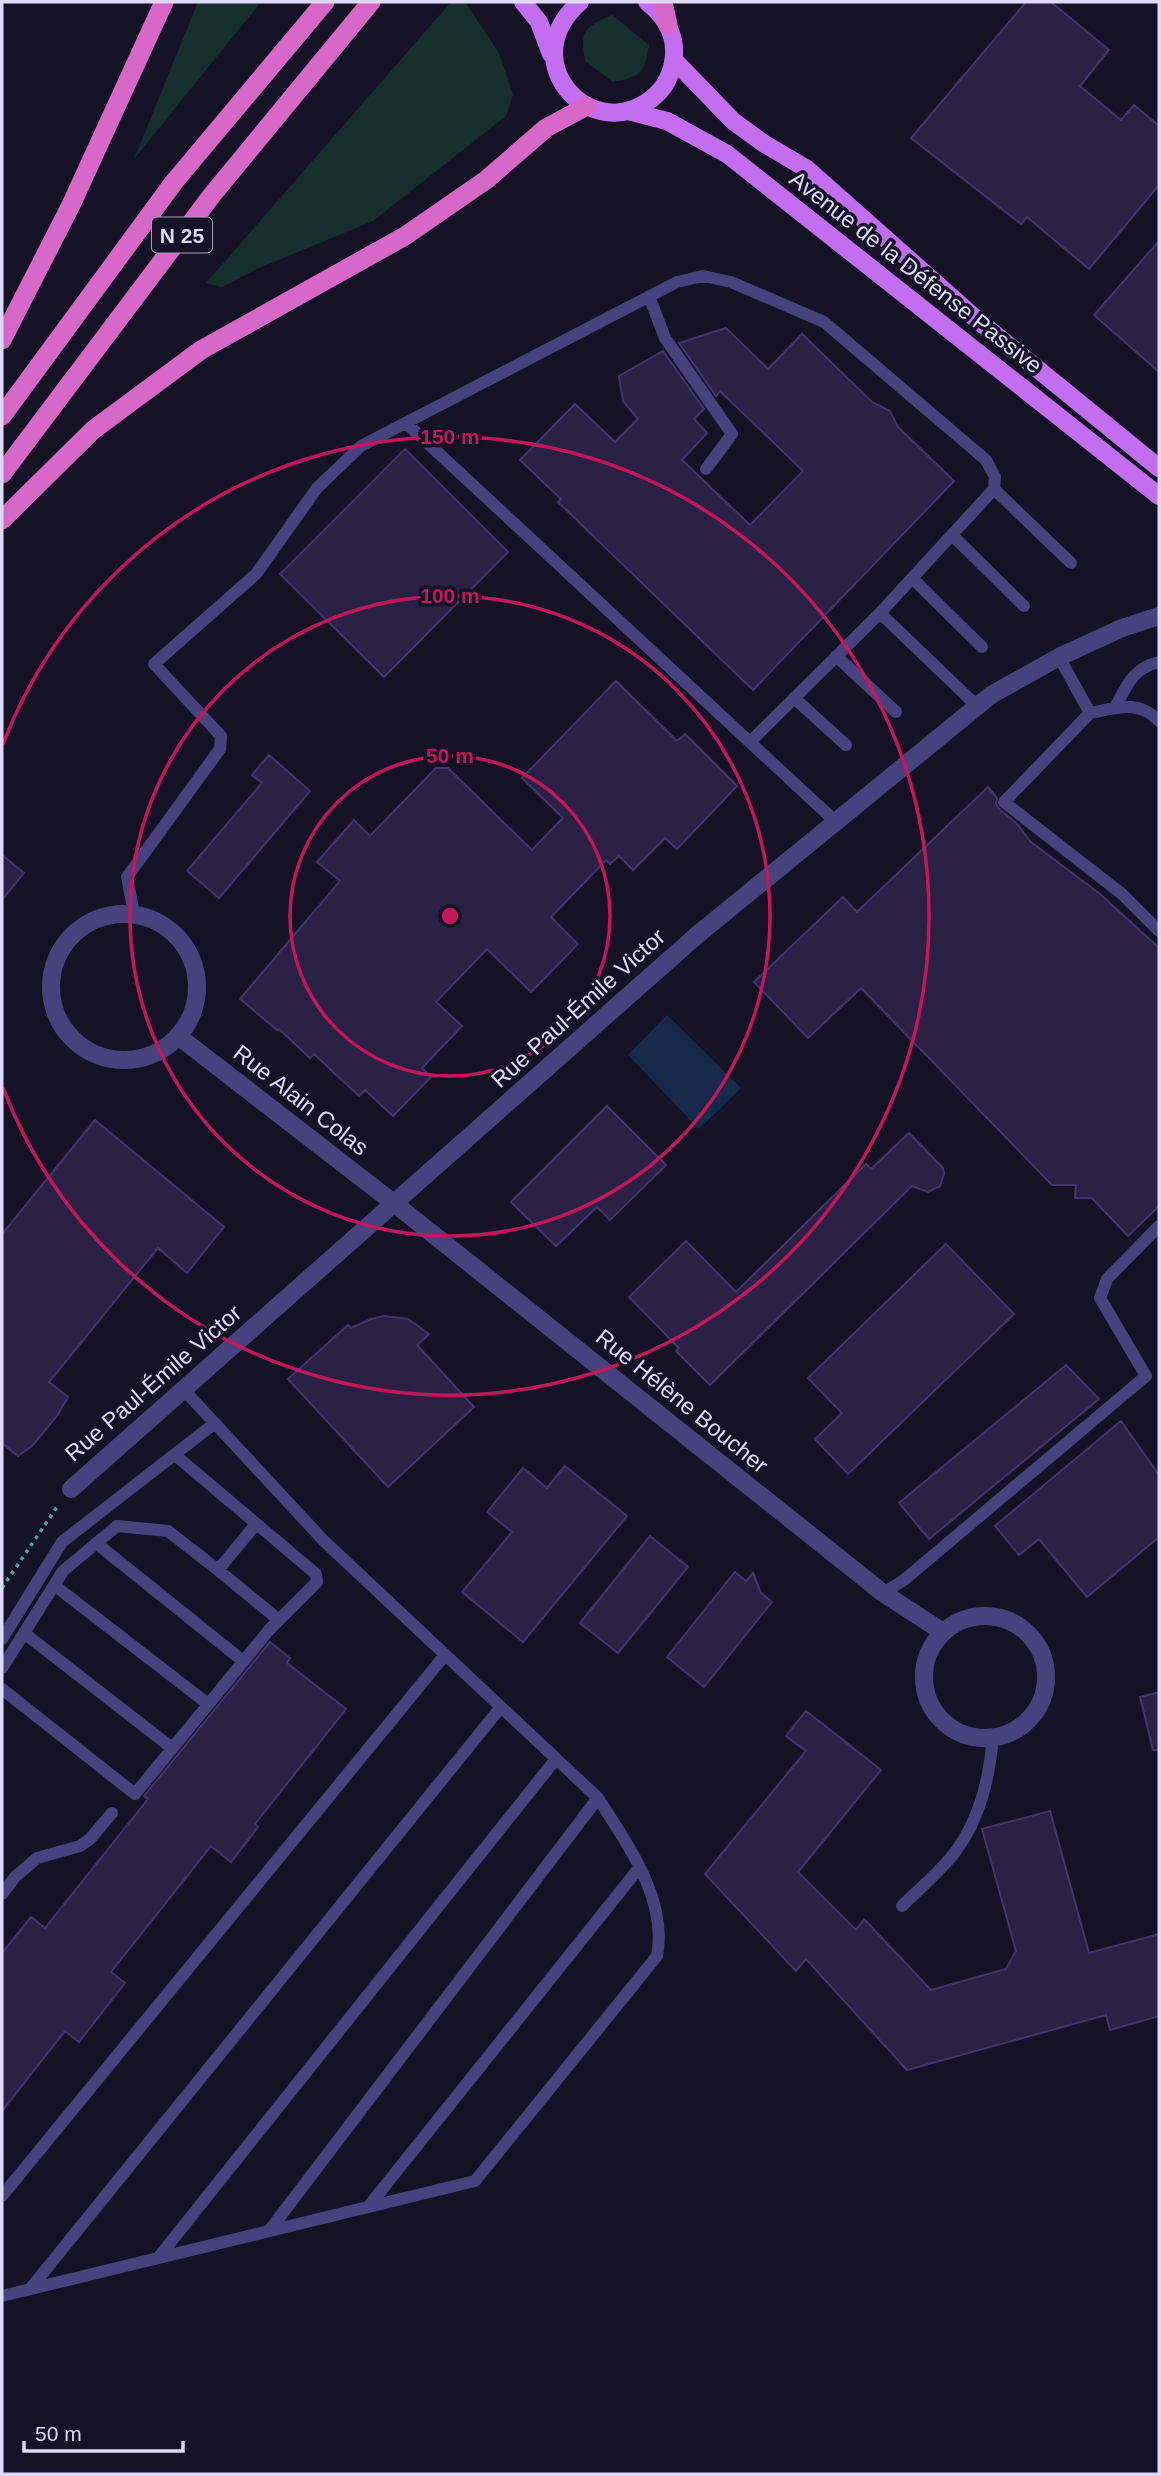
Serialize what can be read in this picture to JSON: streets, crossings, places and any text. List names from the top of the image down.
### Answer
{
  "streets": {
    "highway": ["N 25"],
    "main road": ["Avenue de la Défense Passive"],
    "street": ["Rue Paul-Émile Victor", "Rue Alain Colas", "Rue Hélène Boucher"]
  },
  "crossings": [
    ["Rue Paul-Émile Victor", "Rue Alain Colas"],
    ["Rue Paul-Émile Victor", "Rue Hélène Boucher"],
    ["Rue Alain Colas", "Rue Hélène Boucher"]
  ],
  "scale_bar": "50 m",
  "rings": ["150 m", "100 m", "50 m"]
}
